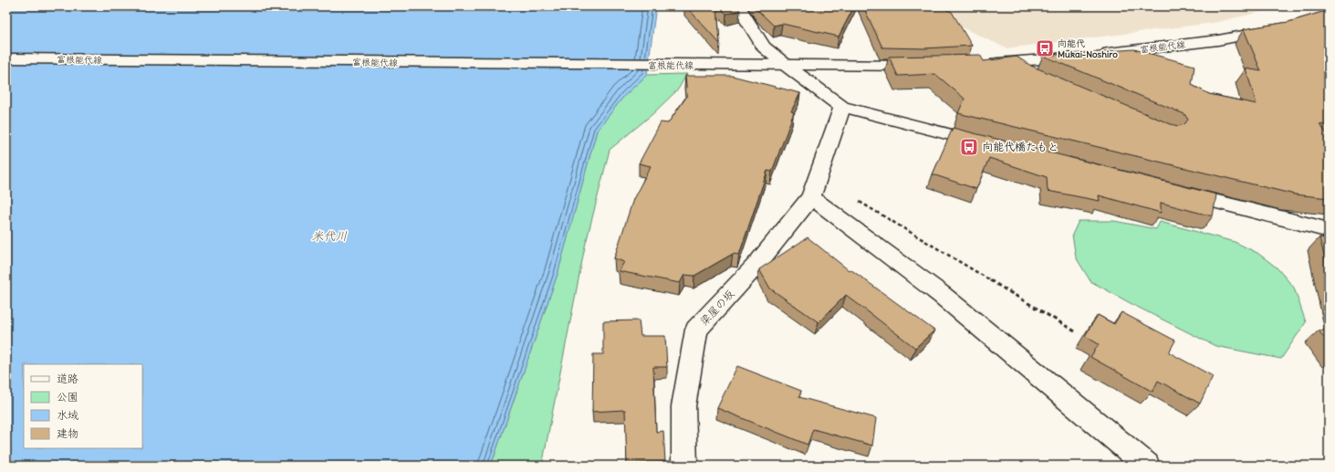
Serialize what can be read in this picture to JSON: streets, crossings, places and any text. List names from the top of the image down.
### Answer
{
  "streets": {
    "main road": ["富根能代線", "梁屋の坂"]
  },
  "water": ["米代川"],
  "places": {
    "bus stop": ["向能代 Mukai-Noshiro", "向能代橋たもと"]
  },
  "legend": [
    "道路",
    "公園",
    "水域",
    "建物"
  ]
}
